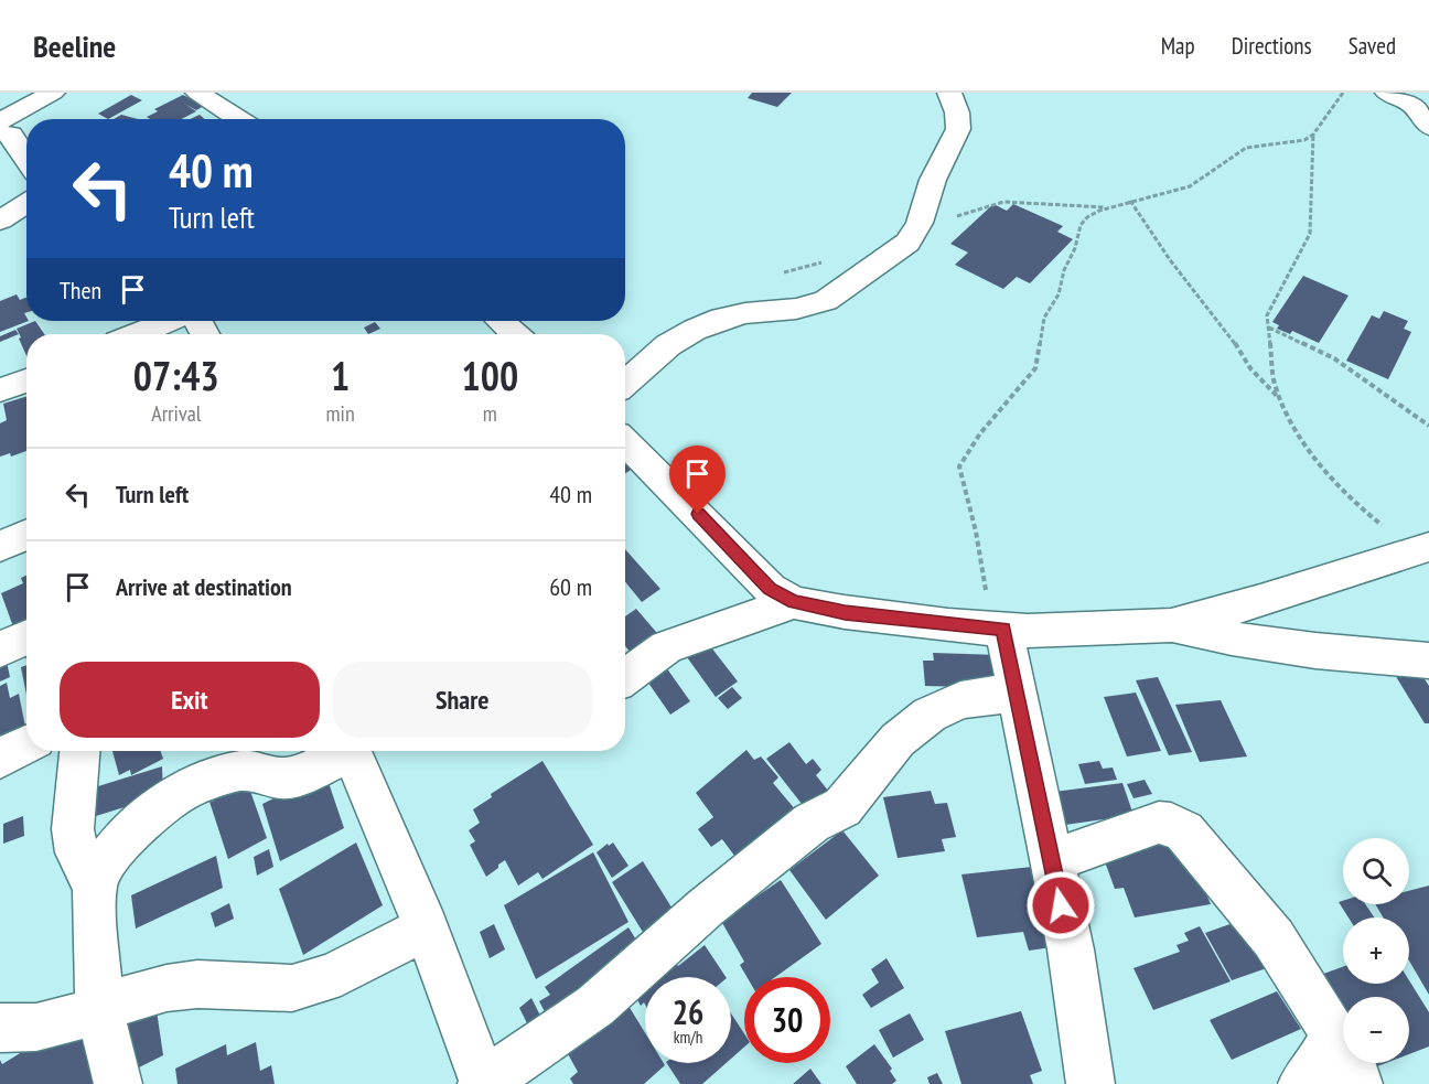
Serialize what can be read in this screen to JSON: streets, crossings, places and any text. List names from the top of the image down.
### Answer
{
  "page": {
    "header": "Beeline",
    "nav": ["Map", "Directions", "Saved"],
    "turn": ["40 m", "Turn left"],
    "then": "Then",
    "eta": [
      "07:43",
      "Arrival",
      "1",
      "min",
      "100",
      "m"
    ],
    "list": [
      {
        "name": "Turn left",
        "value": "40 m"
      },
      {
        "name": "Arrive at destination",
        "value": "60 m"
      }
    ],
    "buttons": ["Exit", "Share"],
    "map_buttons": ["+", "−"],
    "speed": "26 km/h",
    "limit": "30"
  }
}
